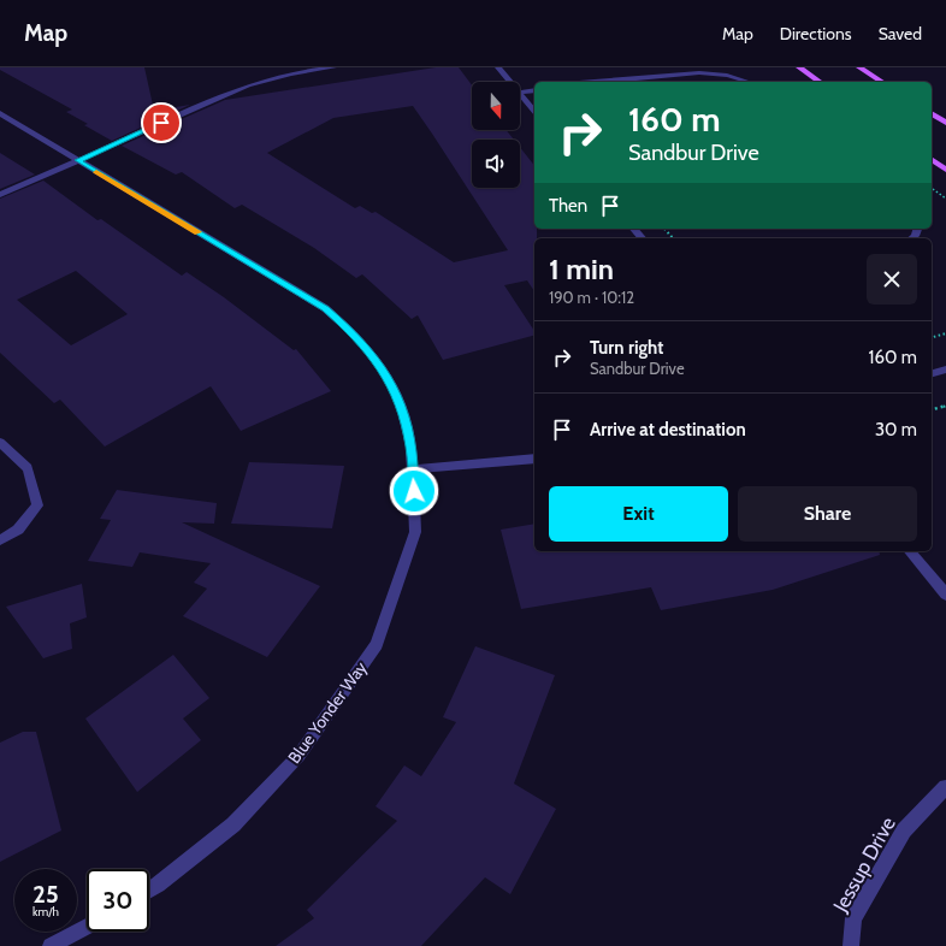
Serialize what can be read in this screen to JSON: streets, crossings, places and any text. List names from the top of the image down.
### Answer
{
  "streets": {
    "street": ["Blue Yonder Way", "Jessup Drive"]
  },
  "north": "bottom",
  "page": {
    "header": "Map",
    "nav": ["Map", "Directions", "Saved"],
    "turn": ["160 m", "Sandbur Drive"],
    "then": "Then",
    "heading": ["1 min", "190 m · 10:12"],
    "list": [
      {
        "name": "Turn right",
        "note": "Sandbur Drive",
        "value": "160 m"
      },
      {
        "name": "Arrive at destination",
        "value": "30 m"
      }
    ],
    "buttons": ["Exit", "Share"],
    "speed": "25 km/h",
    "limit": "30"
  }
}
